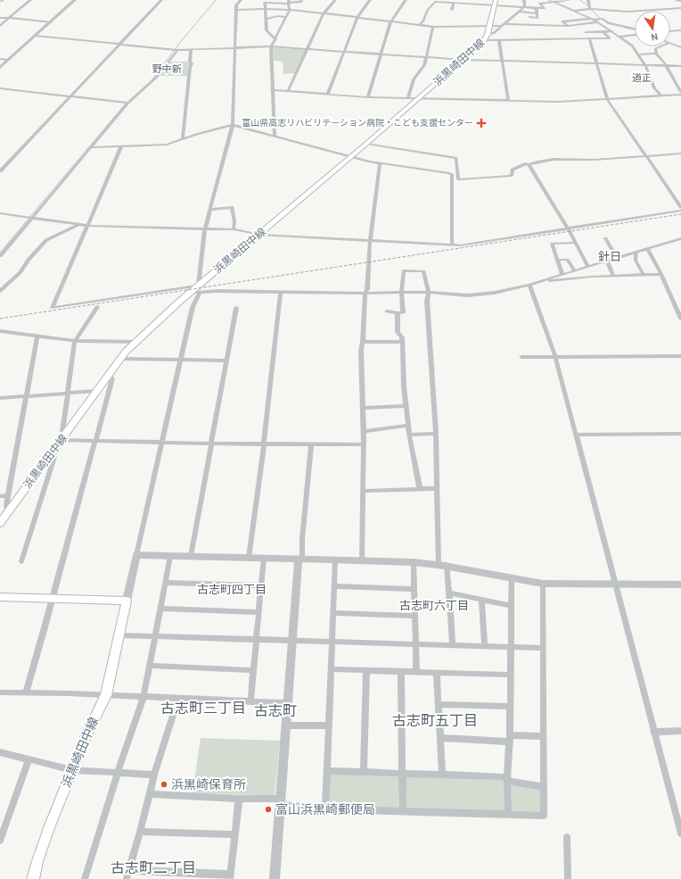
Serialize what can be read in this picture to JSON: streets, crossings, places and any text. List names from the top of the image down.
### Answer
{
  "streets": {
    "main road": ["浜黒崎田中線"]
  },
  "districts": [
    "野中新",
    "道正",
    "針日",
    "古志町四丁目",
    "古志町六丁目",
    "古志町三丁目",
    "古志町",
    "古志町五丁目",
    "古志町二丁目"
  ],
  "places": {
    "health": ["富山県高志リハビリテーション病院・こども支援センター"],
    "other": ["浜黒崎保育所", "富山浜黒崎郵便局"]
  },
  "north": "bottom"
}
